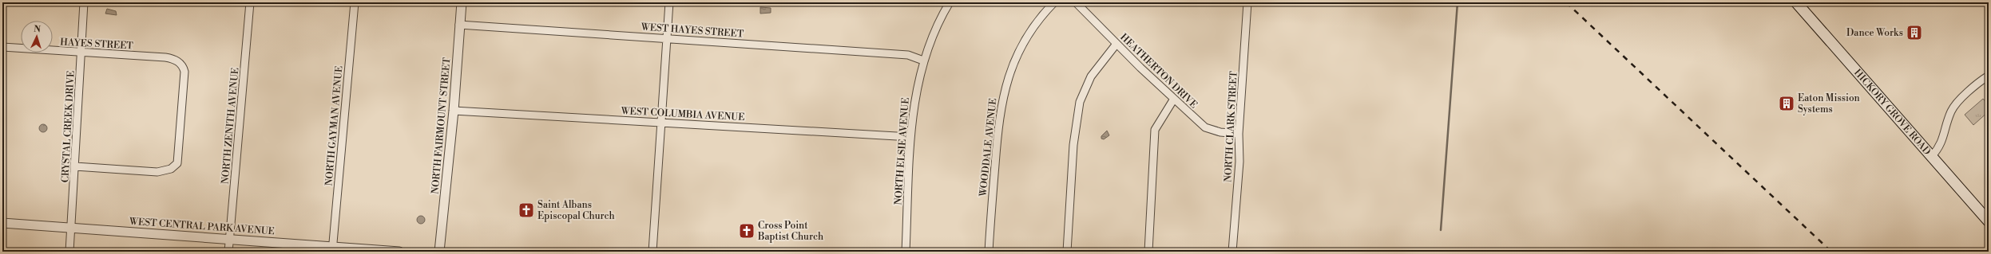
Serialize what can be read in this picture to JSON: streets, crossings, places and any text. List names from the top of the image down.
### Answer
{
  "streets": {
    "main road": ["HICKORY GROVE ROAD"],
    "street": [
      "WEST HAYES STREET",
      "HAYES STREET",
      "HEATHERTON DRIVE",
      "WEST COLUMBIA AVENUE",
      "NORTH ZENITH AVENUE",
      "NORTH GAYMAN AVENUE",
      "NORTH FAIRMOUNT STREET",
      "CRYSTAL CREEK DRIVE",
      "NORTH CLARK STREET",
      "WOODDALE AVENUE",
      "NORTH ELSIE AVENUE",
      "WEST CENTRAL PARK AVENUE"
    ]
  },
  "crossings": [
    ["WEST HAYES STREET", "NORTH FAIRMOUNT STREET"],
    ["WEST HAYES STREET", "NORTH ELSIE AVENUE"],
    ["HAYES STREET", "CRYSTAL CREEK DRIVE"],
    ["HEATHERTON DRIVE", "NORTH CLARK STREET"],
    ["WEST COLUMBIA AVENUE", "NORTH FAIRMOUNT STREET"],
    ["WEST COLUMBIA AVENUE", "NORTH ELSIE AVENUE"],
    ["NORTH ZENITH AVENUE", "WEST CENTRAL PARK AVENUE"],
    ["NORTH GAYMAN AVENUE", "WEST CENTRAL PARK AVENUE"],
    ["CRYSTAL CREEK DRIVE", "WEST CENTRAL PARK AVENUE"]
  ],
  "places": {
    "building": ["Dance Works", "Eaton Mission Systems"],
    "church": ["Saint Albans Episcopal Church", "Cross Point Baptist Church"]
  },
  "north": "top"
}
